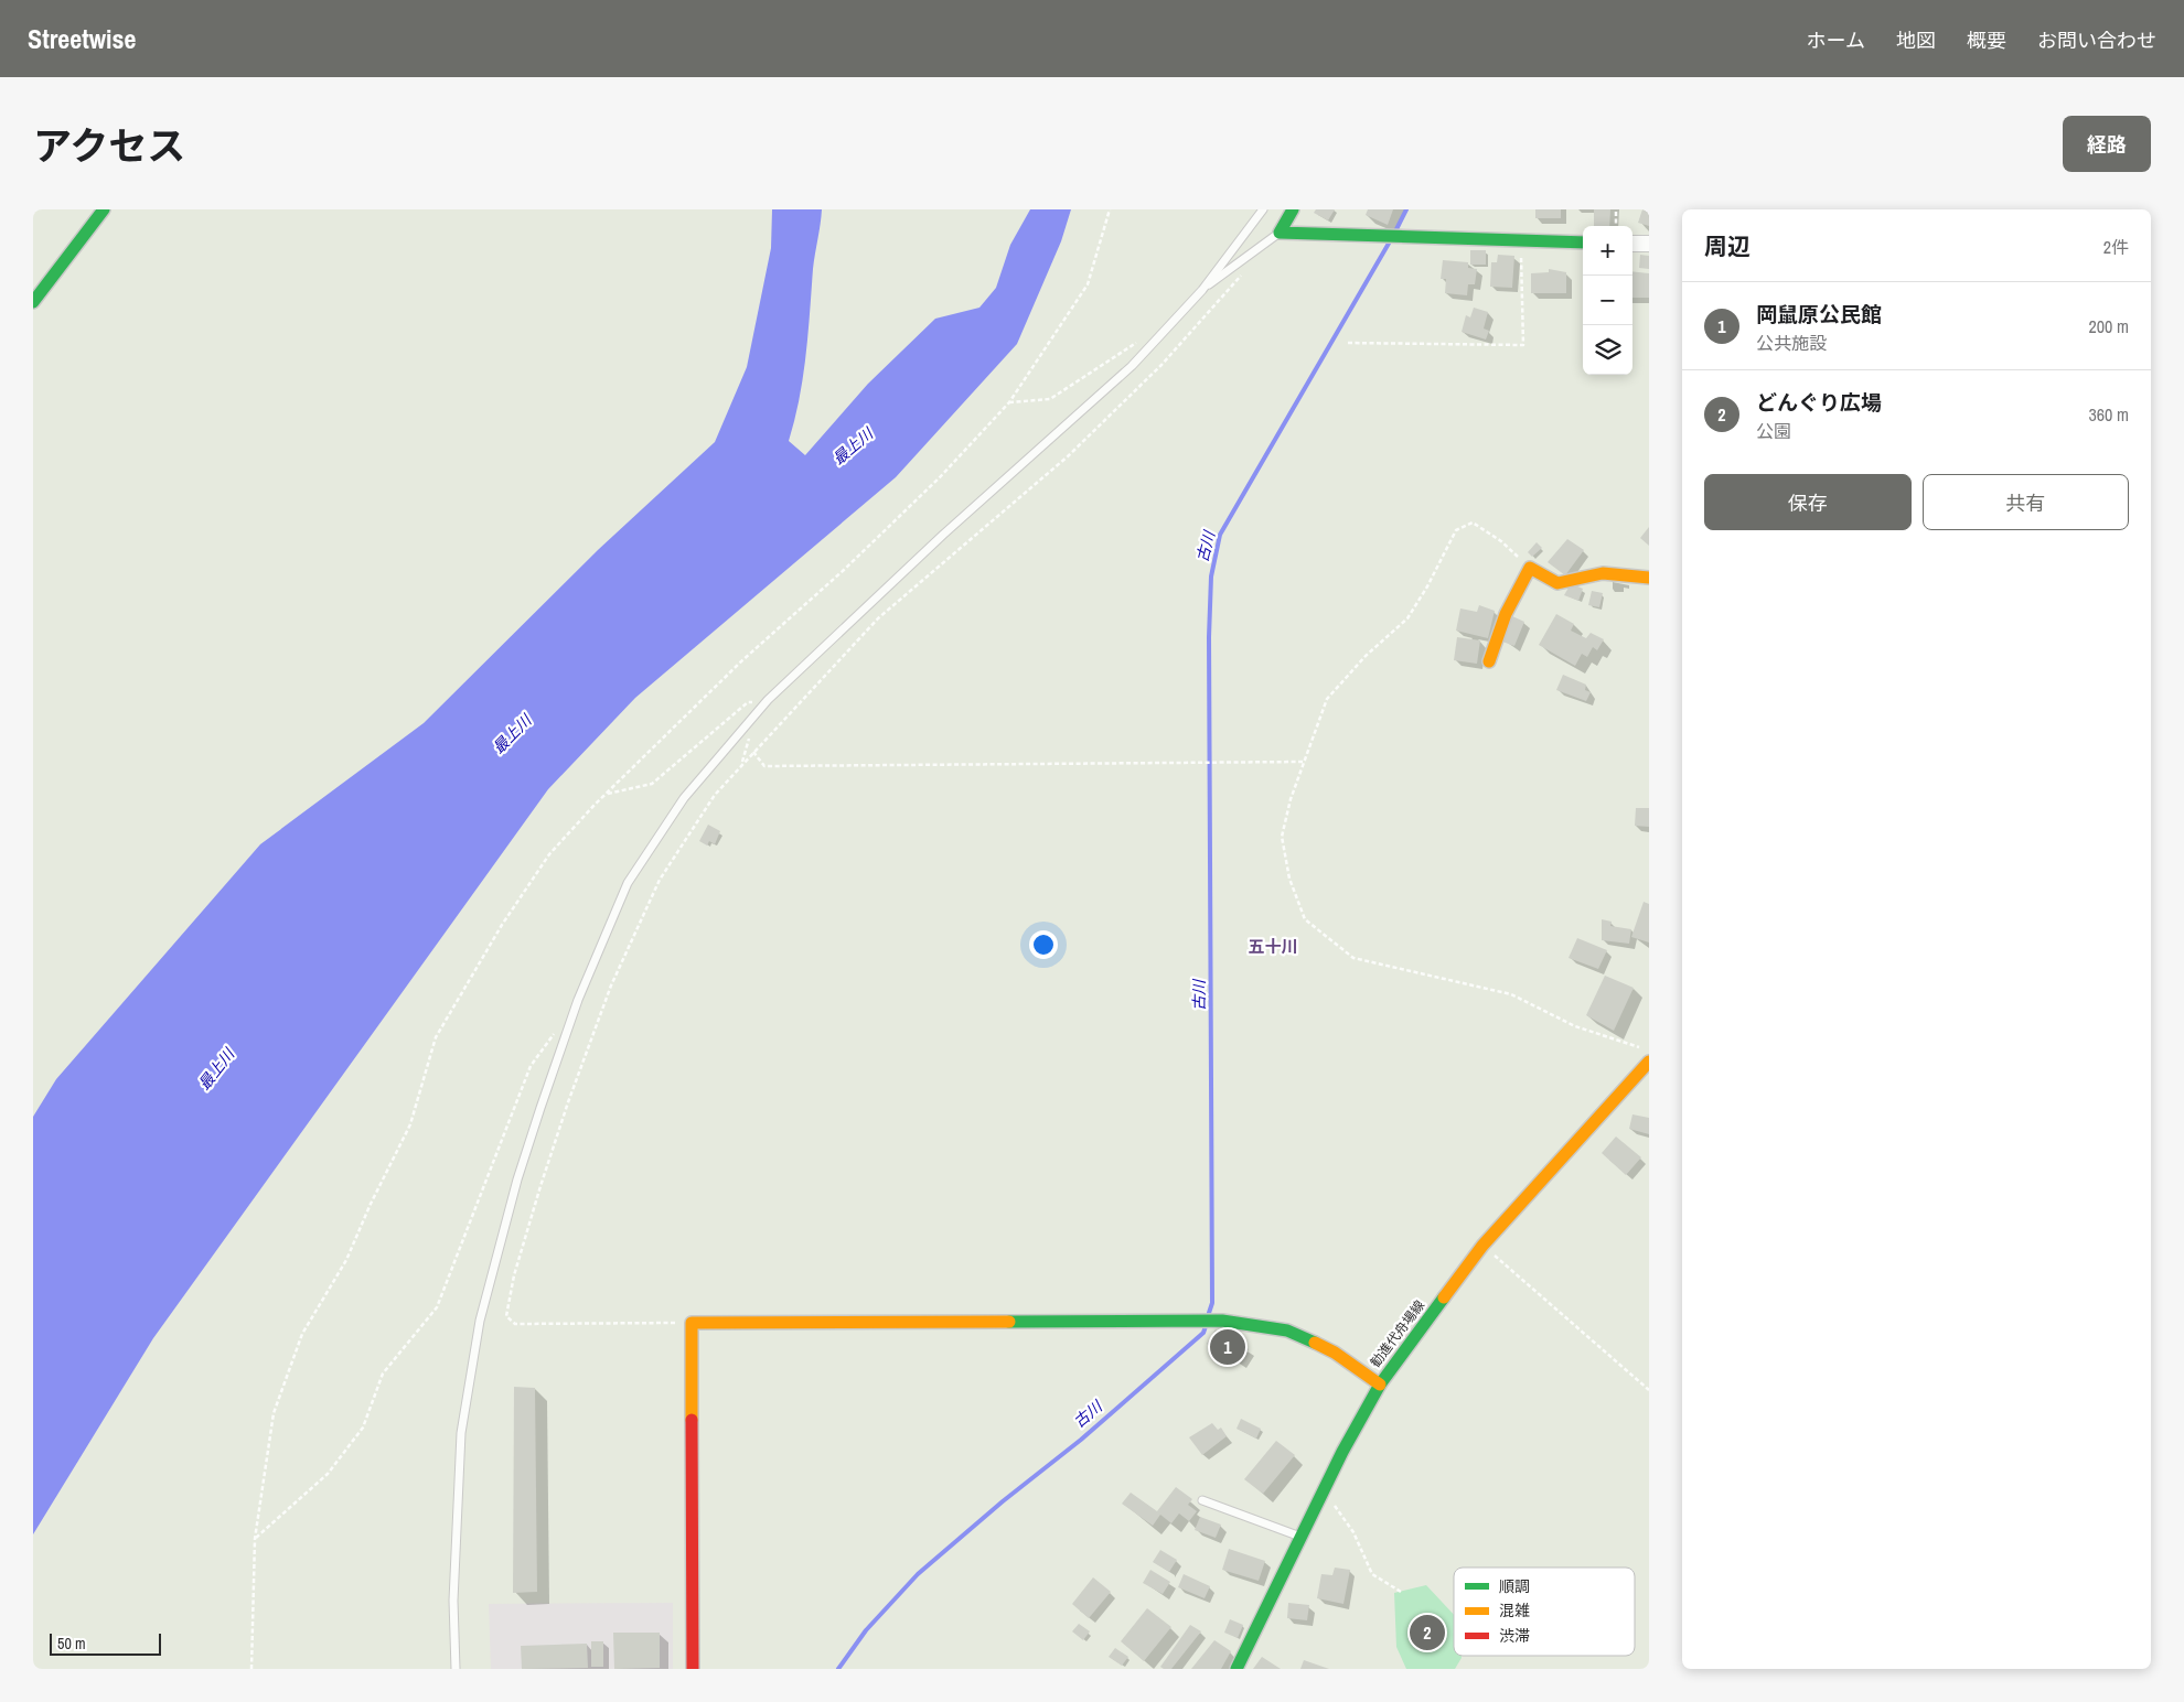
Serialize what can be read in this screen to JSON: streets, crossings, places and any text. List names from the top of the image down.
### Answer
{
  "streets": {
    "street": ["勧進代舟場線"]
  },
  "districts": ["五十川"],
  "water": ["最上川", "古川"],
  "legend": ["順調", "混雑", "渋滞"],
  "scale_bar": "50 m",
  "page": {
    "header": "Streetwise",
    "nav": [
      "ホーム",
      "地図",
      "概要",
      "お問い合わせ"
    ],
    "title": "アクセス",
    "buttons": [
      "経路",
      ["保存", "共有"]
    ],
    "heading": ["周辺", "2件"],
    "map_buttons": ["+", "−"],
    "list": [
      {
        "mark": "1",
        "name": "岡鼠原公民館",
        "note": "公共施設",
        "value": "200 m"
      },
      {
        "mark": "2",
        "name": "どんぐり広場",
        "note": "公園",
        "value": "360 m"
      }
    ],
    "pins": ["1", "2"],
    "scale": "50 m"
  }
}
